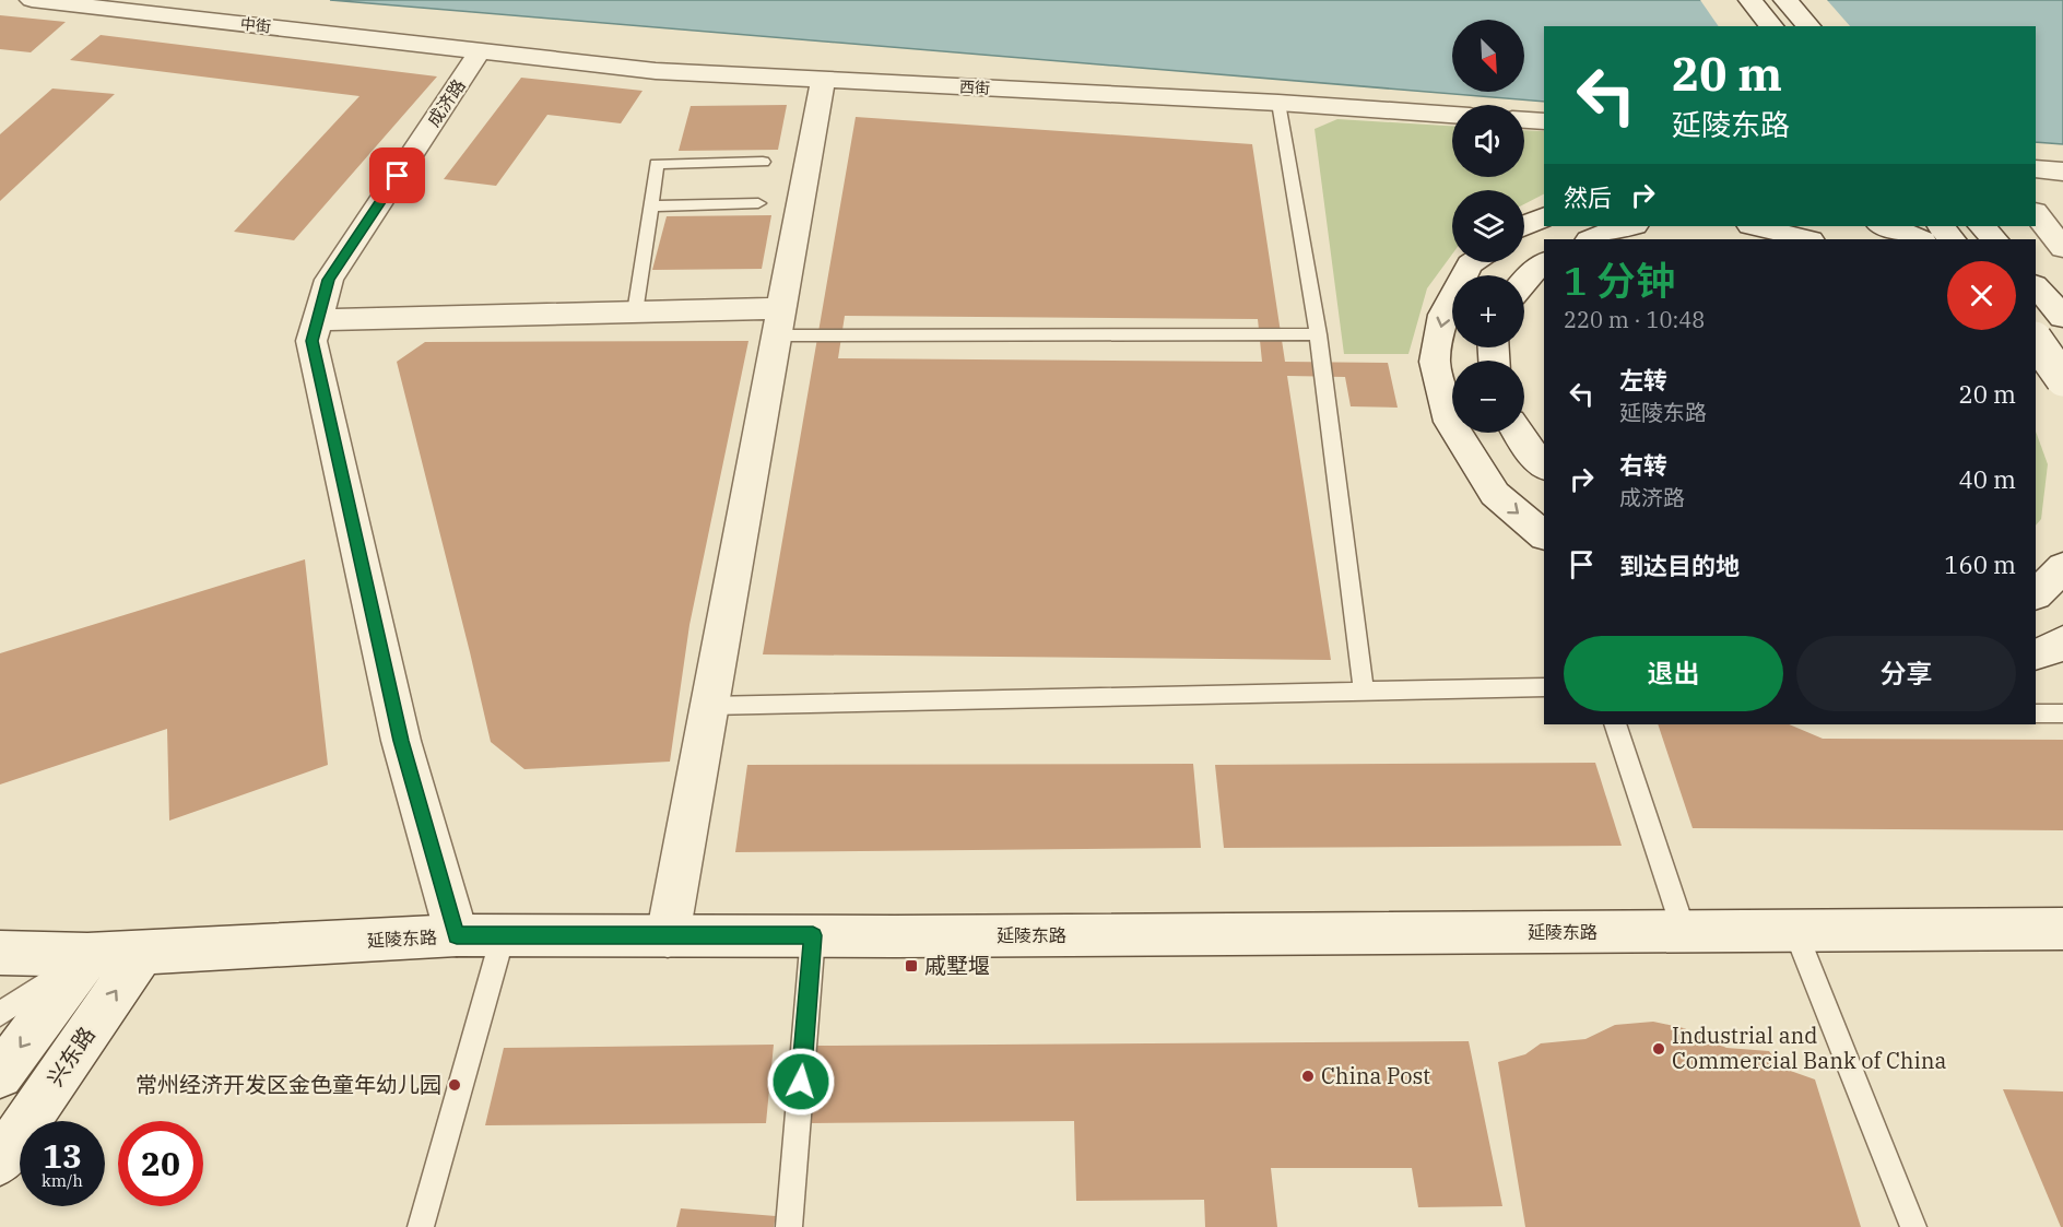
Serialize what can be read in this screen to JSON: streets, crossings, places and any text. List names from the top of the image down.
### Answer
{
  "streets": {
    "street": [
      "中街",
      "西街",
      "成济路",
      "延陵东路",
      "兴东路"
    ]
  },
  "crossings": [
    ["中街", "西街"],
    ["中街", "成济路"],
    ["西街", "成济路"],
    ["成济路", "延陵东路"],
    ["延陵东路", "兴东路"]
  ],
  "places": {
    "transit": ["戚墅堰"],
    "other": ["Industrial and Commercial Bank of China", "China Post", "常州经济开发区金色童年幼儿园"]
  },
  "north": "bottom right",
  "page": {
    "map_buttons": ["+", "−"],
    "turn": ["20 m", "延陵东路"],
    "then": "然后",
    "heading": ["1 分钟", "220 m · 10:48"],
    "list": [
      {
        "name": "左转",
        "note": "延陵东路",
        "value": "20 m"
      },
      {
        "name": "右转",
        "note": "成济路",
        "value": "40 m"
      },
      {
        "name": "到达目的地",
        "value": "160 m"
      }
    ],
    "buttons": ["退出", "分享"],
    "speed": "13 km/h",
    "limit": "20"
  }
}
